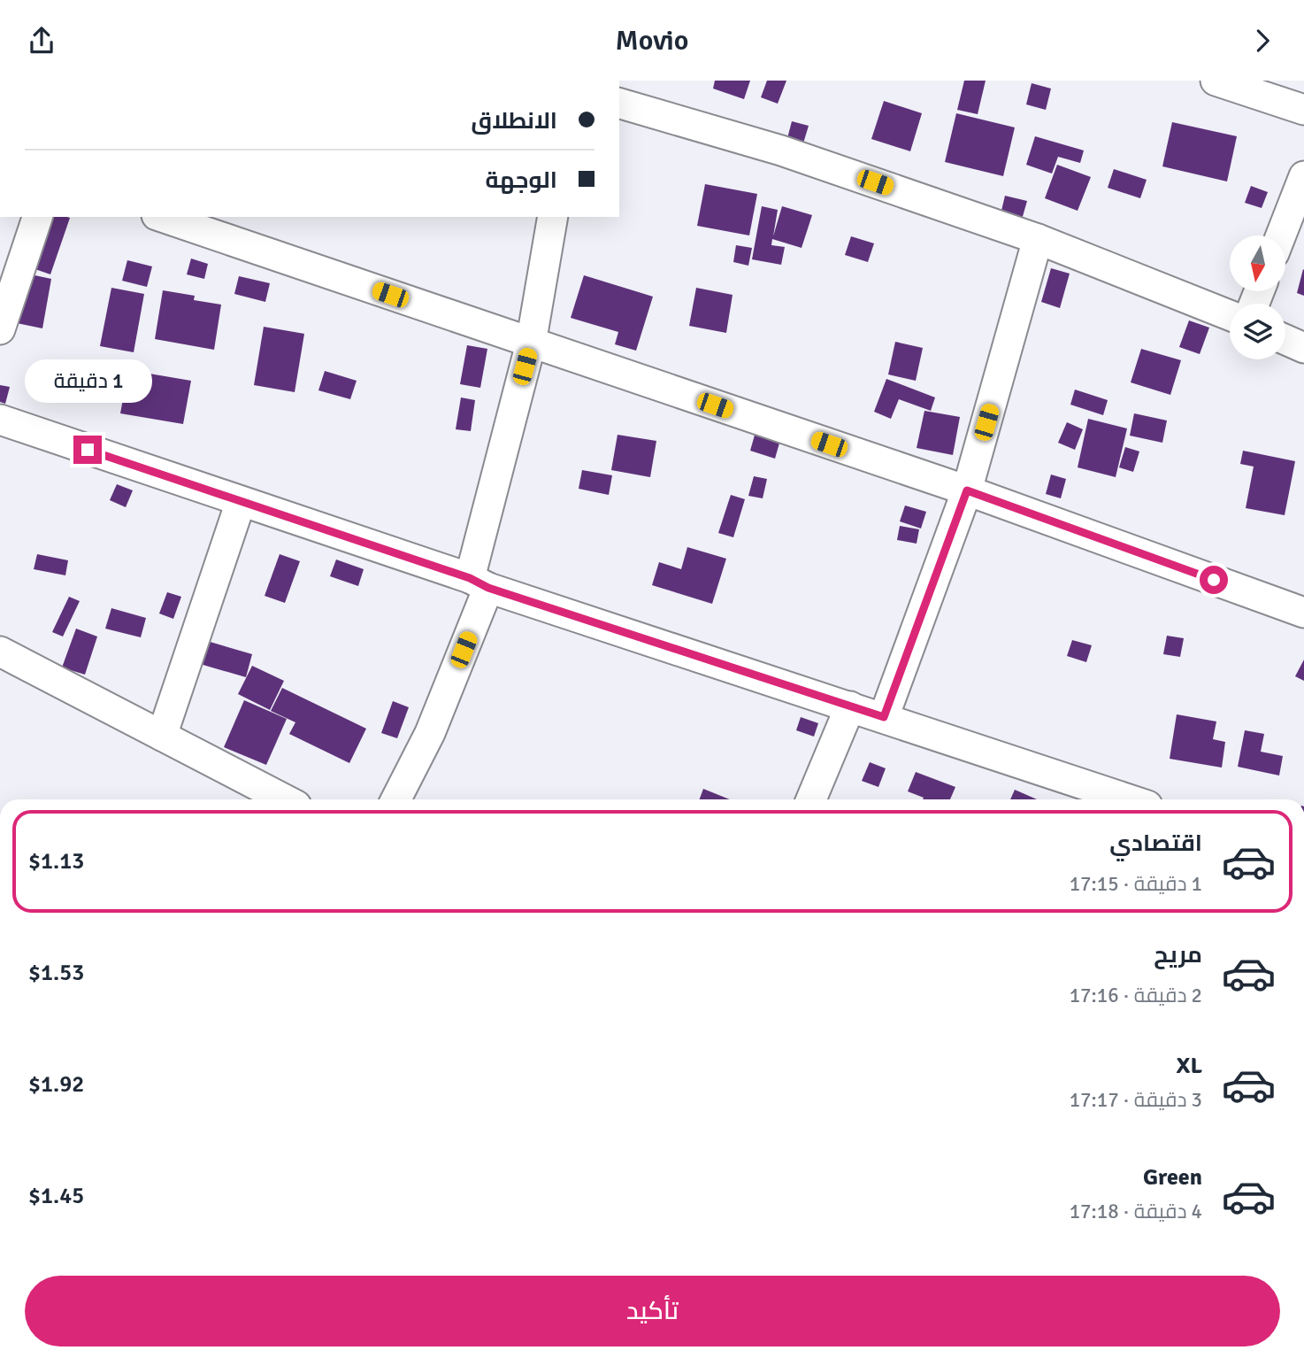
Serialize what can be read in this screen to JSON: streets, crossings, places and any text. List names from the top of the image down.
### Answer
{
  "north": "bottom",
  "page": {
    "header": "Movio",
    "banner": ["الانطلاق", "الوجهة"],
    "bubble": "1 دقيقة",
    "list": [
      {
        "name": "اقتصادي",
        "note": "1 دقيقة · 17:15",
        "value": "$1.13"
      },
      {
        "name": "مريح",
        "note": "2 دقيقة · 17:16",
        "value": "$1.53"
      },
      {
        "name": "XL",
        "note": "3 دقيقة · 17:17",
        "value": "$1.92"
      },
      {
        "name": "Green",
        "note": "4 دقيقة · 17:18",
        "value": "$1.45"
      }
    ],
    "buttons": "تأكيد"
  }
}
